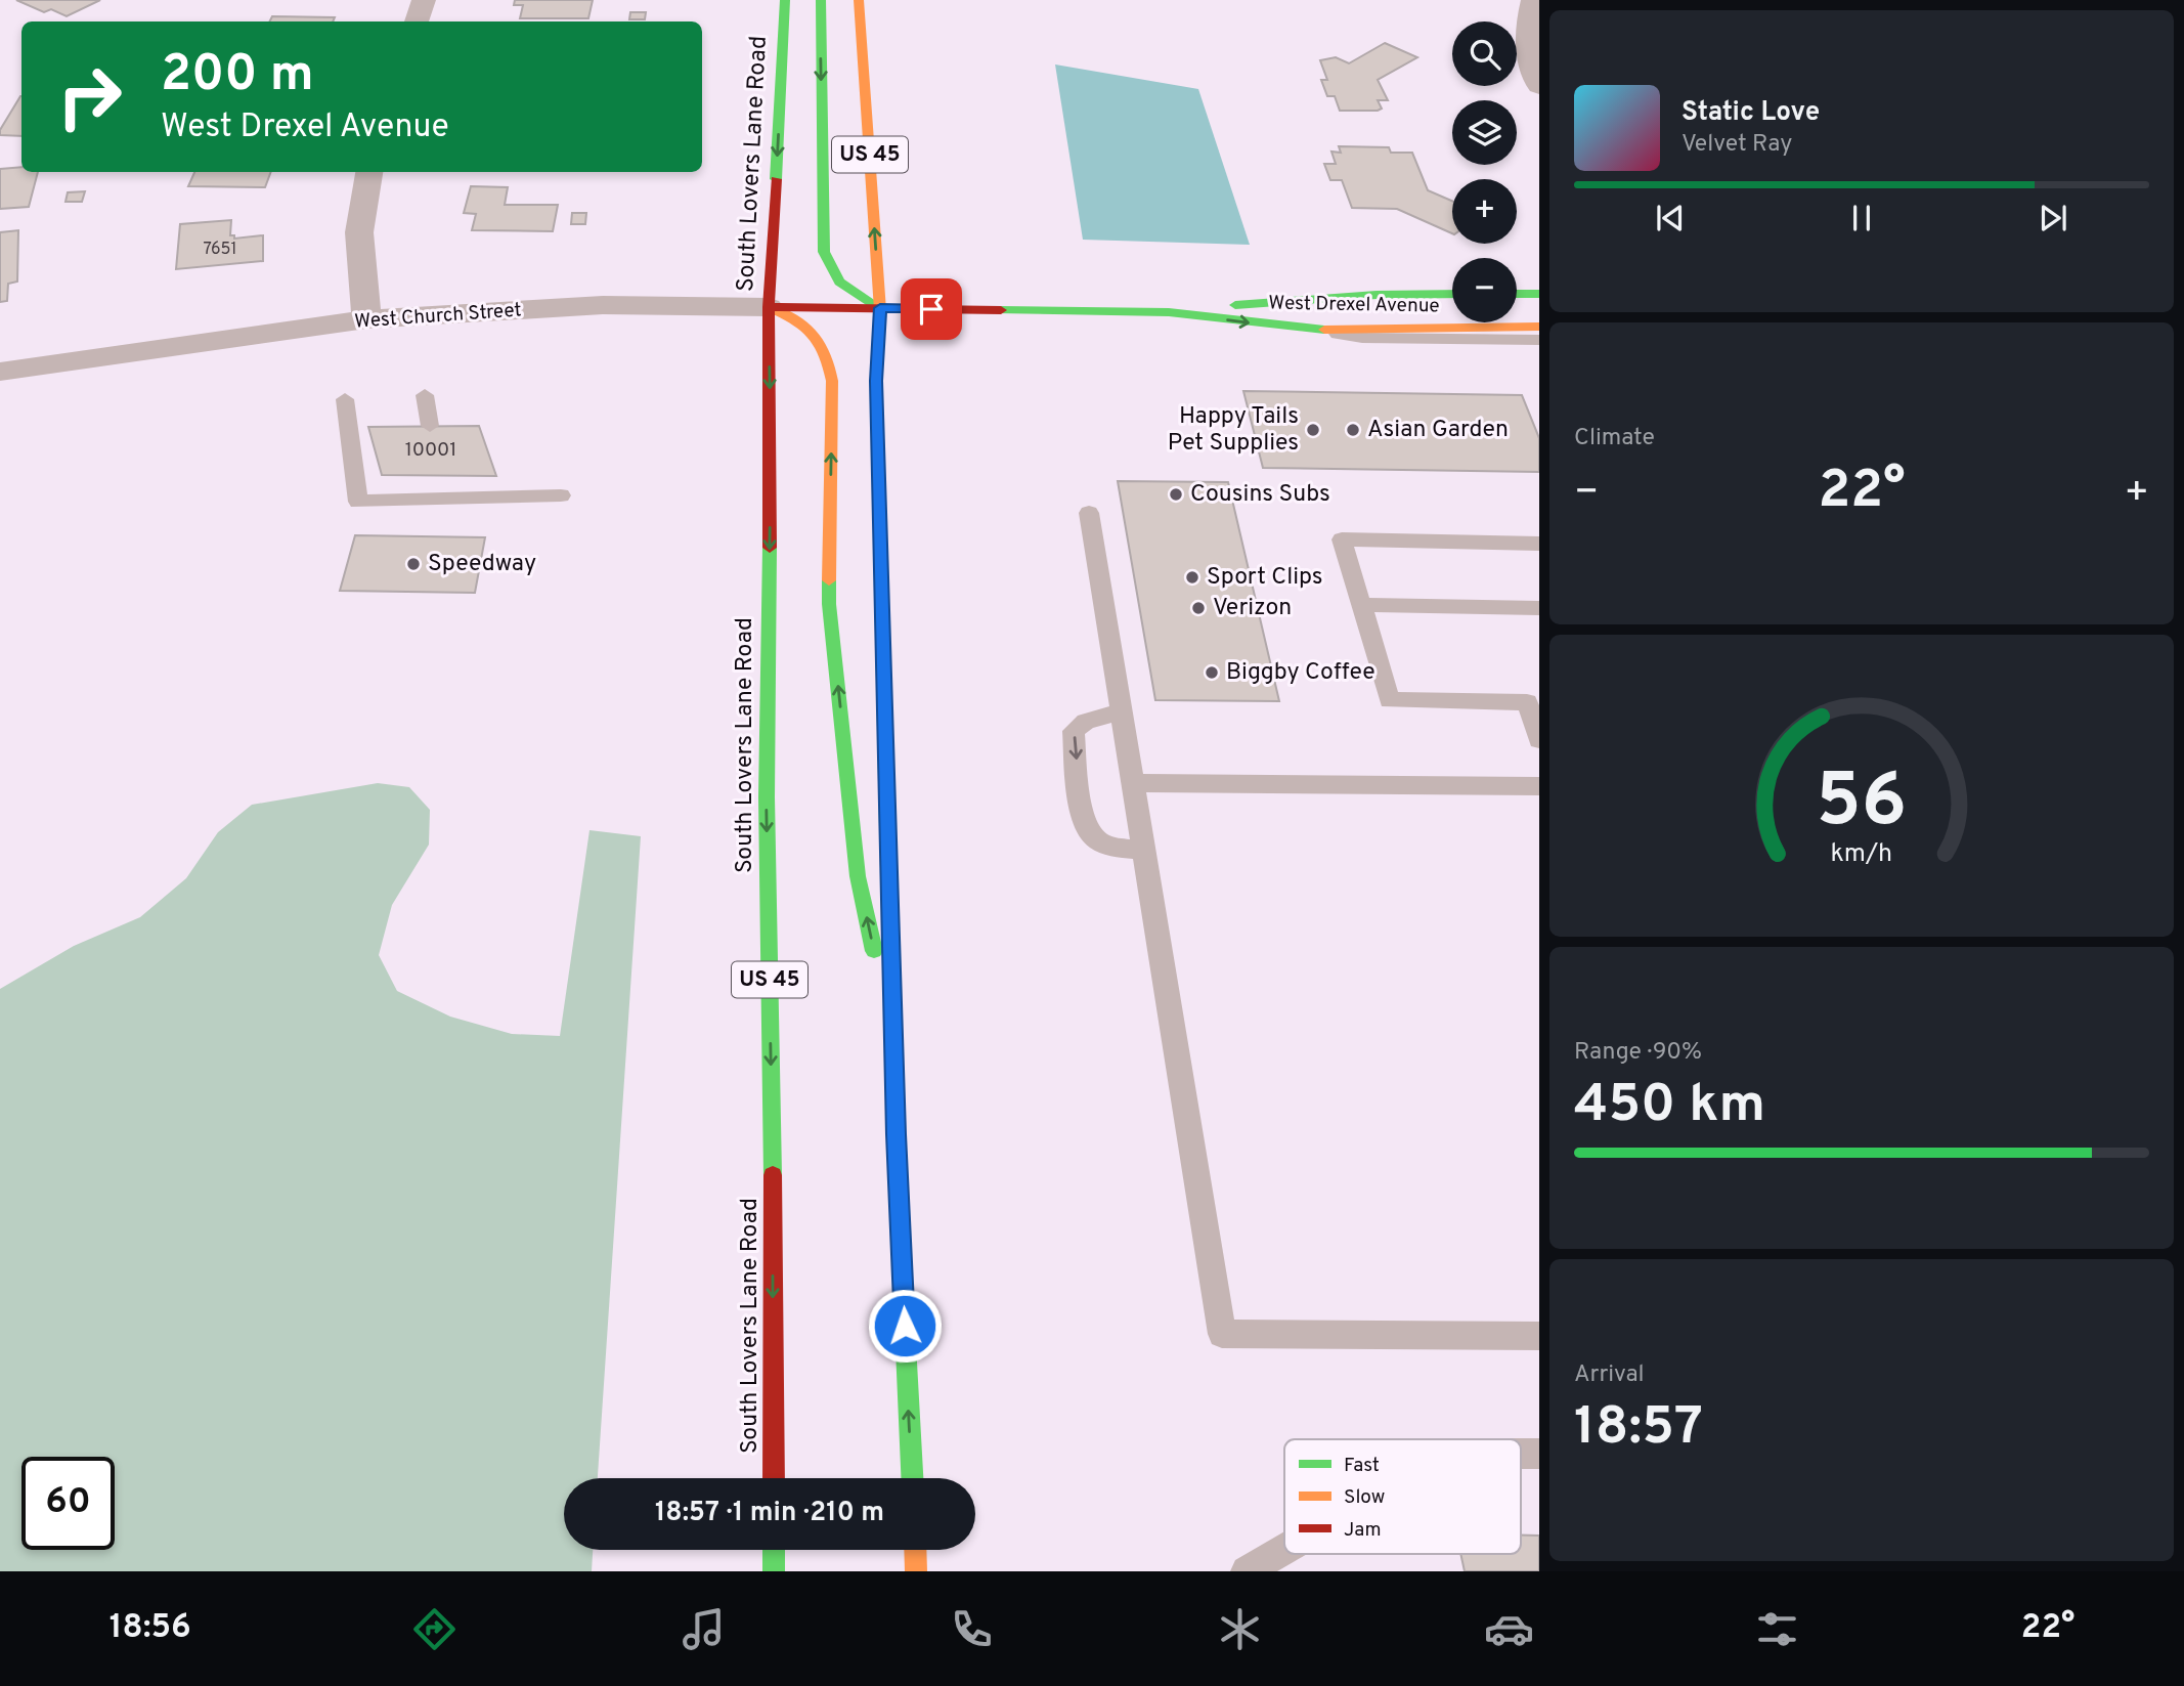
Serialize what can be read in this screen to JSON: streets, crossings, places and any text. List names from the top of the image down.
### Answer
{
  "streets": {
    "main road": [
      "US 45",
      "South Lovers Lane Road",
      "West Drexel Avenue",
      "West Church Street"
    ]
  },
  "crossings": [
    ["US 45", "West Drexel Avenue"],
    ["US 45", "West Church Street"],
    ["South Lovers Lane Road", "West Church Street"],
    ["West Drexel Avenue", "West Church Street"]
  ],
  "places": [
    "Happy Tails Pet Supplies",
    "Asian Garden",
    "Cousins Subs",
    "Speedway",
    "Sport Clips",
    "Verizon",
    "Biggby Coffee"
  ],
  "house_numbers": ["7651", "10001"],
  "legend": ["Fast", "Slow", "Jam"],
  "page": {
    "map_buttons": ["+", "−"],
    "turn": ["200 m", "West Drexel Avenue"],
    "song": ["Static Love", "Velvet Ray"],
    "tile": [
      "Climate",
      ["Range · 90%", "450 km"],
      ["Arrival", "18:57"]
    ],
    "heat": ["−", "22°", "+"],
    "limit": "60",
    "trip": "18:57 · 1 min · 210 m",
    "tabs": ["18:56", "22°"],
    "gauge": ["56", "km/h"]
  }
}
